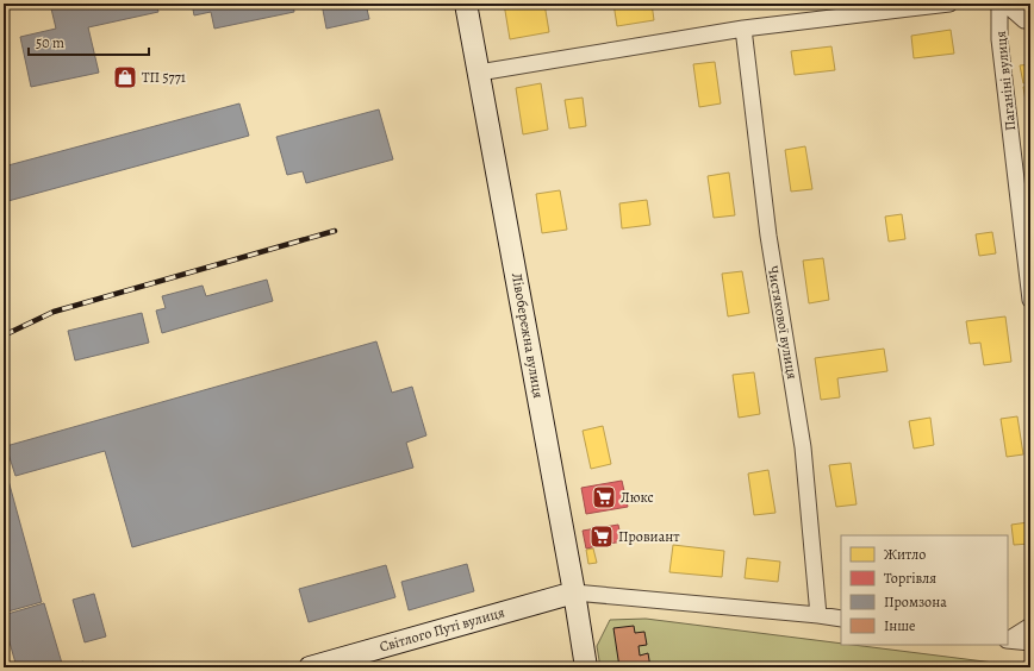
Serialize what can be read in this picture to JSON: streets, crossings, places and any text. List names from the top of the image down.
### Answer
{
  "streets": {
    "main road": ["Лівобережна вулиця", "Світлого Путі вулиця"],
    "street": ["Паганіні вулиця", "Чистякової вулиця"]
  },
  "crossings": [
    ["Лівобережна вулиця", "Світлого Путі вулиця"]
  ],
  "places": {
    "shop": ["ТП 5771"],
    "supermarket": ["Люкс", "Провиант"]
  },
  "legend": [
    "Житло",
    "Торгівля",
    "Промзона",
    "Інше"
  ],
  "scale_bar": "50 m"
}
